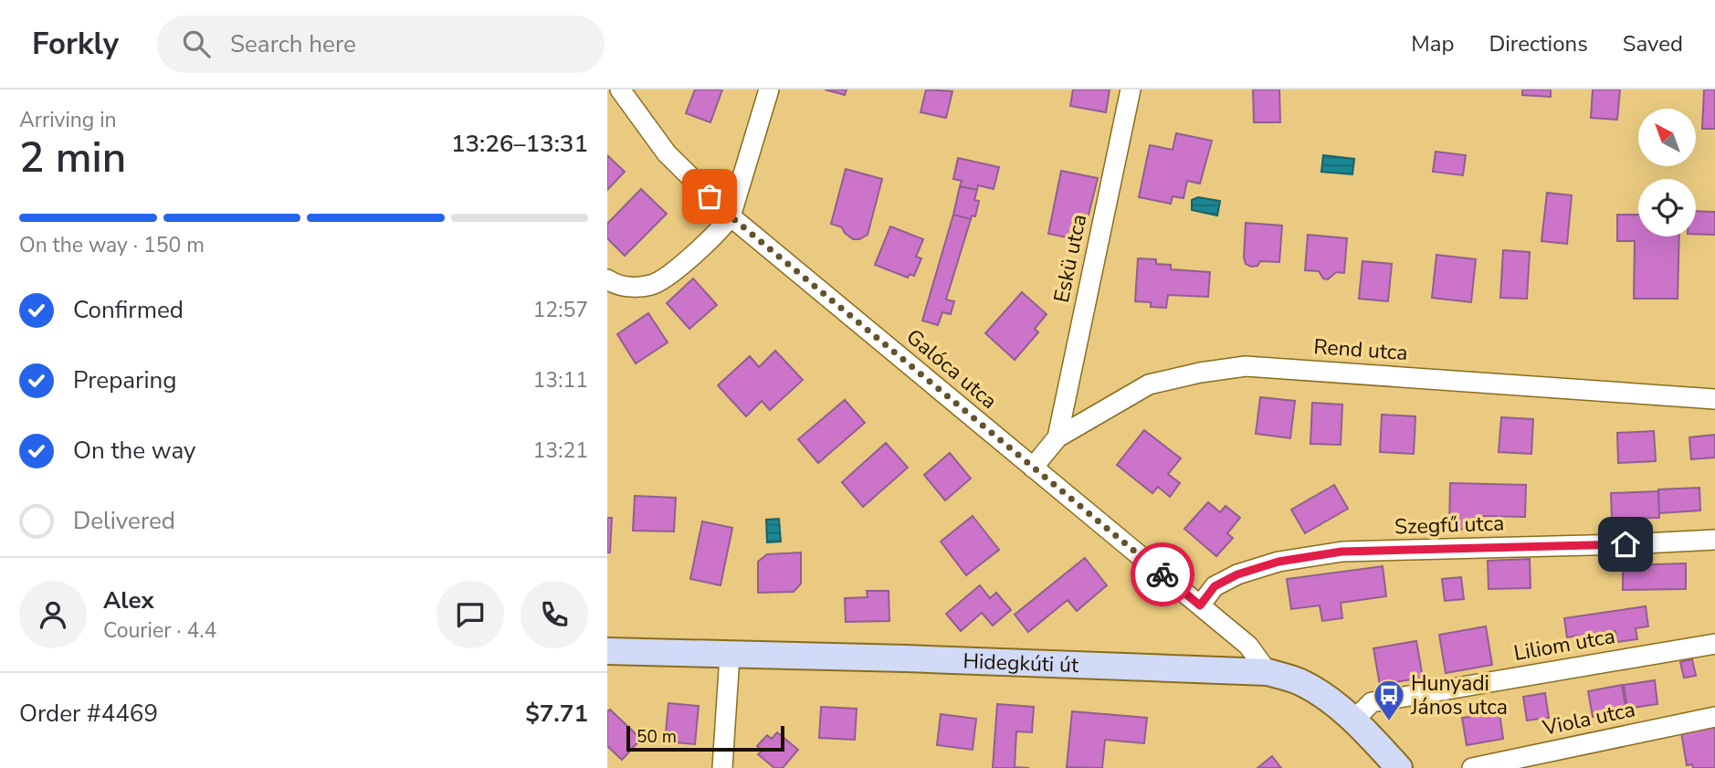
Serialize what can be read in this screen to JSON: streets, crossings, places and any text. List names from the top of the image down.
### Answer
{
  "streets": {
    "main road": ["Hidegkúti út"],
    "street": [
      "Eskü utca",
      "Rend utca",
      "Galóca utca",
      "Szegfű utca",
      "Liliom utca",
      "Viola utca"
    ]
  },
  "crossings": [
    ["Eskü utca", "Rend utca"],
    ["Rend utca", "Galóca utca"],
    ["Galóca utca", "Szegfű utca"],
    ["Galóca utca", "Hidegkúti út"],
    ["Liliom utca", "Hidegkúti út"]
  ],
  "places": {
    "bus stop": ["Hunyadi János utca"]
  },
  "scale_bar": "50 m",
  "north": "top left",
  "page": {
    "header": "Forkly",
    "search": "Search here",
    "nav": ["Map", "Directions", "Saved"],
    "heading": ["2 min", "Arriving in", "13:26–13:31"],
    "panel": [
      "Alex",
      "Courier · 4.4",
      "Order #4469",
      "$7.71"
    ],
    "bar": "On the way · 150 m",
    "list": [
      ["Confirmed", "12:57"],
      ["Preparing", "13:11"],
      ["On the way", "13:21"],
      "Delivered"
    ],
    "scale": "50 m"
  }
}
